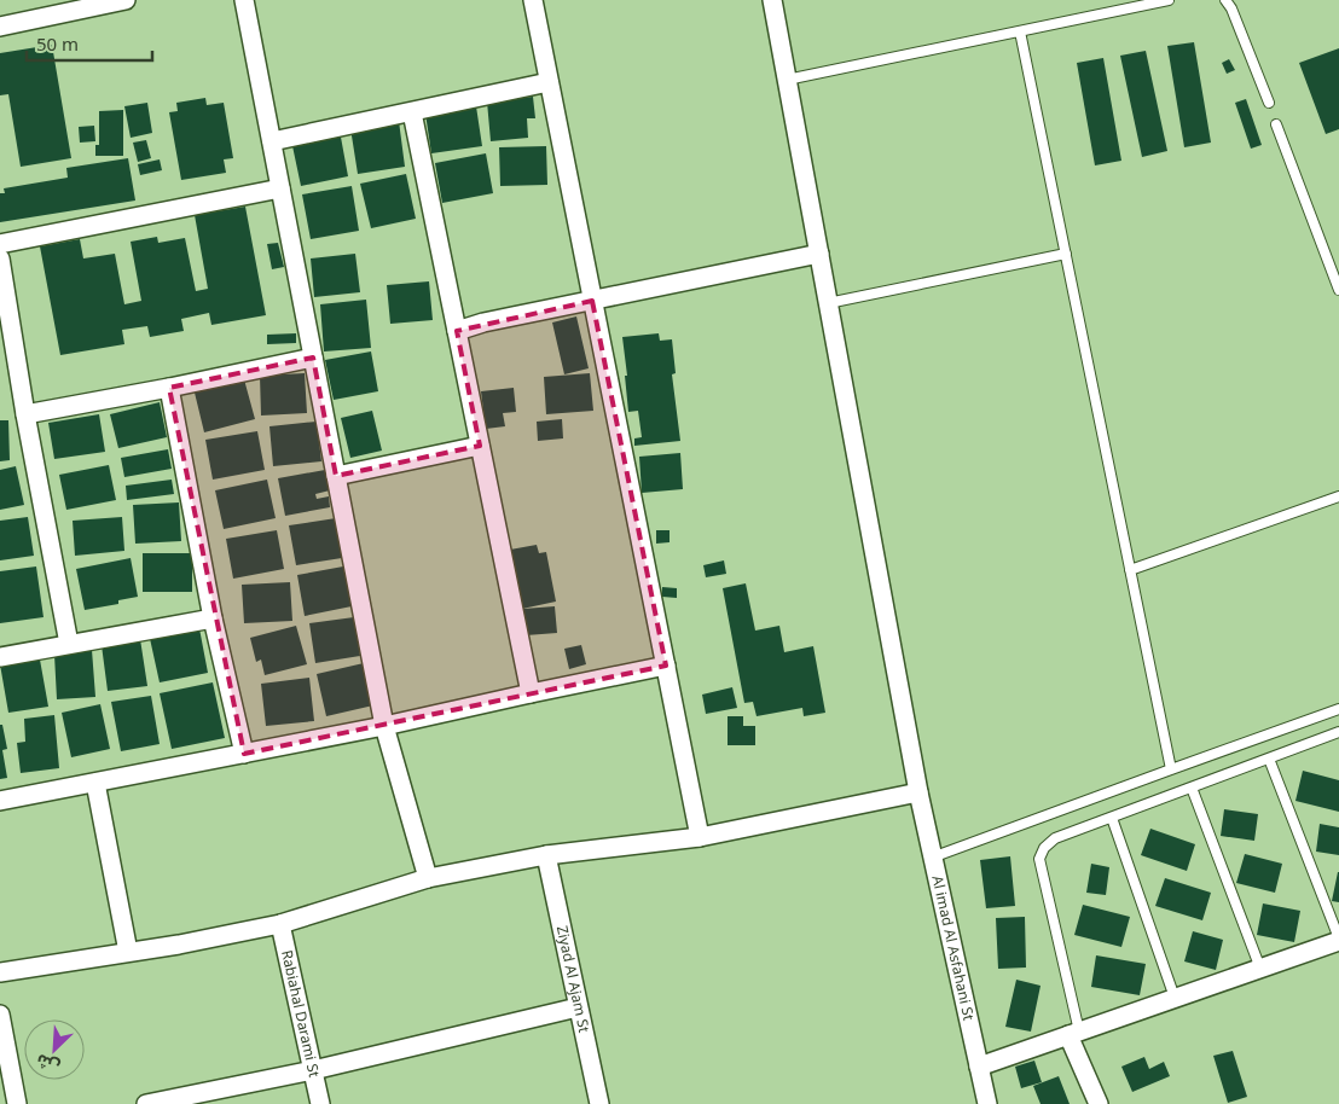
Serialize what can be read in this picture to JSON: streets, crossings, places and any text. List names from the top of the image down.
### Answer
{
  "streets": {
    "street": ["Al imad Al Asfahani St", "Ziyad Al Ajam St", "Rabiahal Darami St"]
  },
  "scale_bar": "50 m",
  "north": "bottom left"
}
